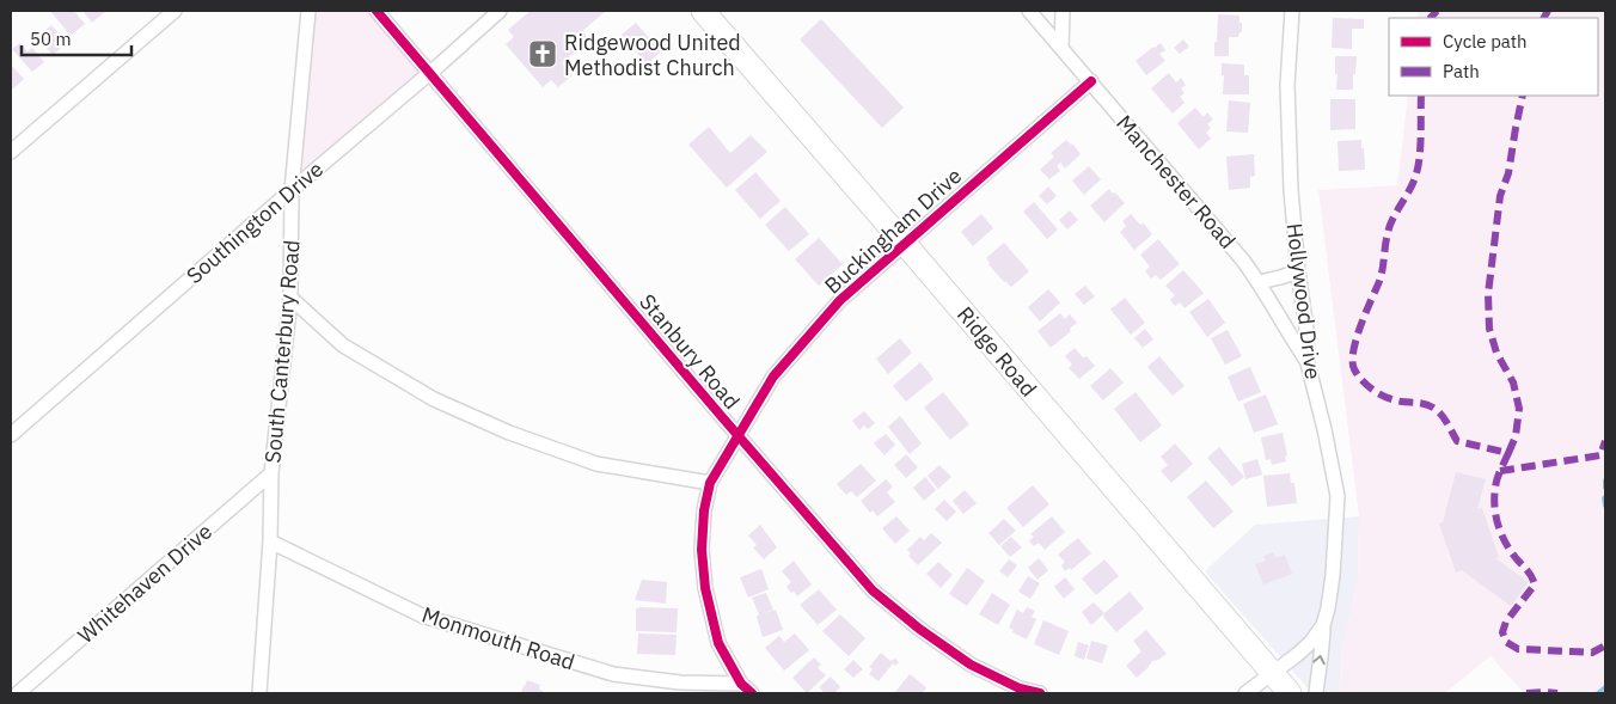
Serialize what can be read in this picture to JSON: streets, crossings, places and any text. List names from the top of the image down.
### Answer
{
  "streets": {
    "main road": ["Ridge Road"],
    "street": [
      "Manchester Road",
      "Southington Drive",
      "Buckingham Drive",
      "Hollywood Drive",
      "South Canterbury Road",
      "Stanbury Road",
      "Whitehaven Drive",
      "Monmouth Road"
    ]
  },
  "crossings": [
    ["Manchester Road", "Buckingham Drive"],
    ["Manchester Road", "Hollywood Drive"],
    ["Southington Drive", "South Canterbury Road"],
    ["Southington Drive", "Stanbury Road"],
    ["Buckingham Drive", "Stanbury Road"],
    ["Buckingham Drive", "Ridge Road"],
    ["Buckingham Drive", "Monmouth Road"],
    ["Hollywood Drive", "Ridge Road"],
    ["South Canterbury Road", "Whitehaven Drive"],
    ["South Canterbury Road", "Monmouth Road"]
  ],
  "places": {
    "church": ["Ridgewood United Methodist Church"]
  },
  "legend": ["Cycle path", "Path"],
  "scale_bar": "50 m"
}
